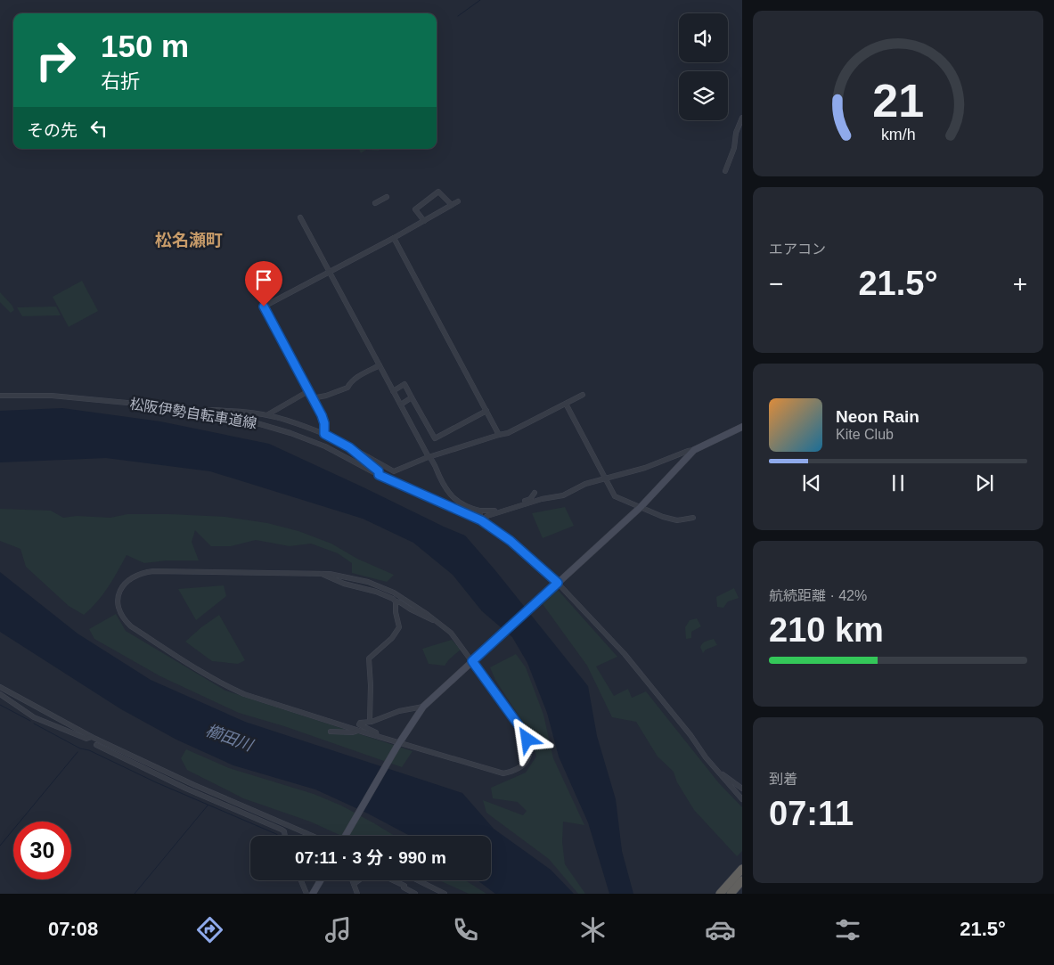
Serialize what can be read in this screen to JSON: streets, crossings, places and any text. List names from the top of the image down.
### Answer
{
  "streets": {
    "street": ["松阪伊勢自転車道線"]
  },
  "districts": ["松名瀬町"],
  "water": ["櫛田川"],
  "page": {
    "turn": ["150 m", "右折"],
    "then": "その先",
    "tile": [
      "エアコン",
      ["航続距離 · 42%", "210 km"],
      ["到着", "07:11"]
    ],
    "heat": ["−", "21.5°", "+"],
    "song": ["Neon Rain", "Kite Club"],
    "limit": "30",
    "trip": "07:11 · 3 分 · 990 m",
    "tabs": ["07:08", "21.5°"],
    "gauge": ["21", "km/h"]
  }
}
